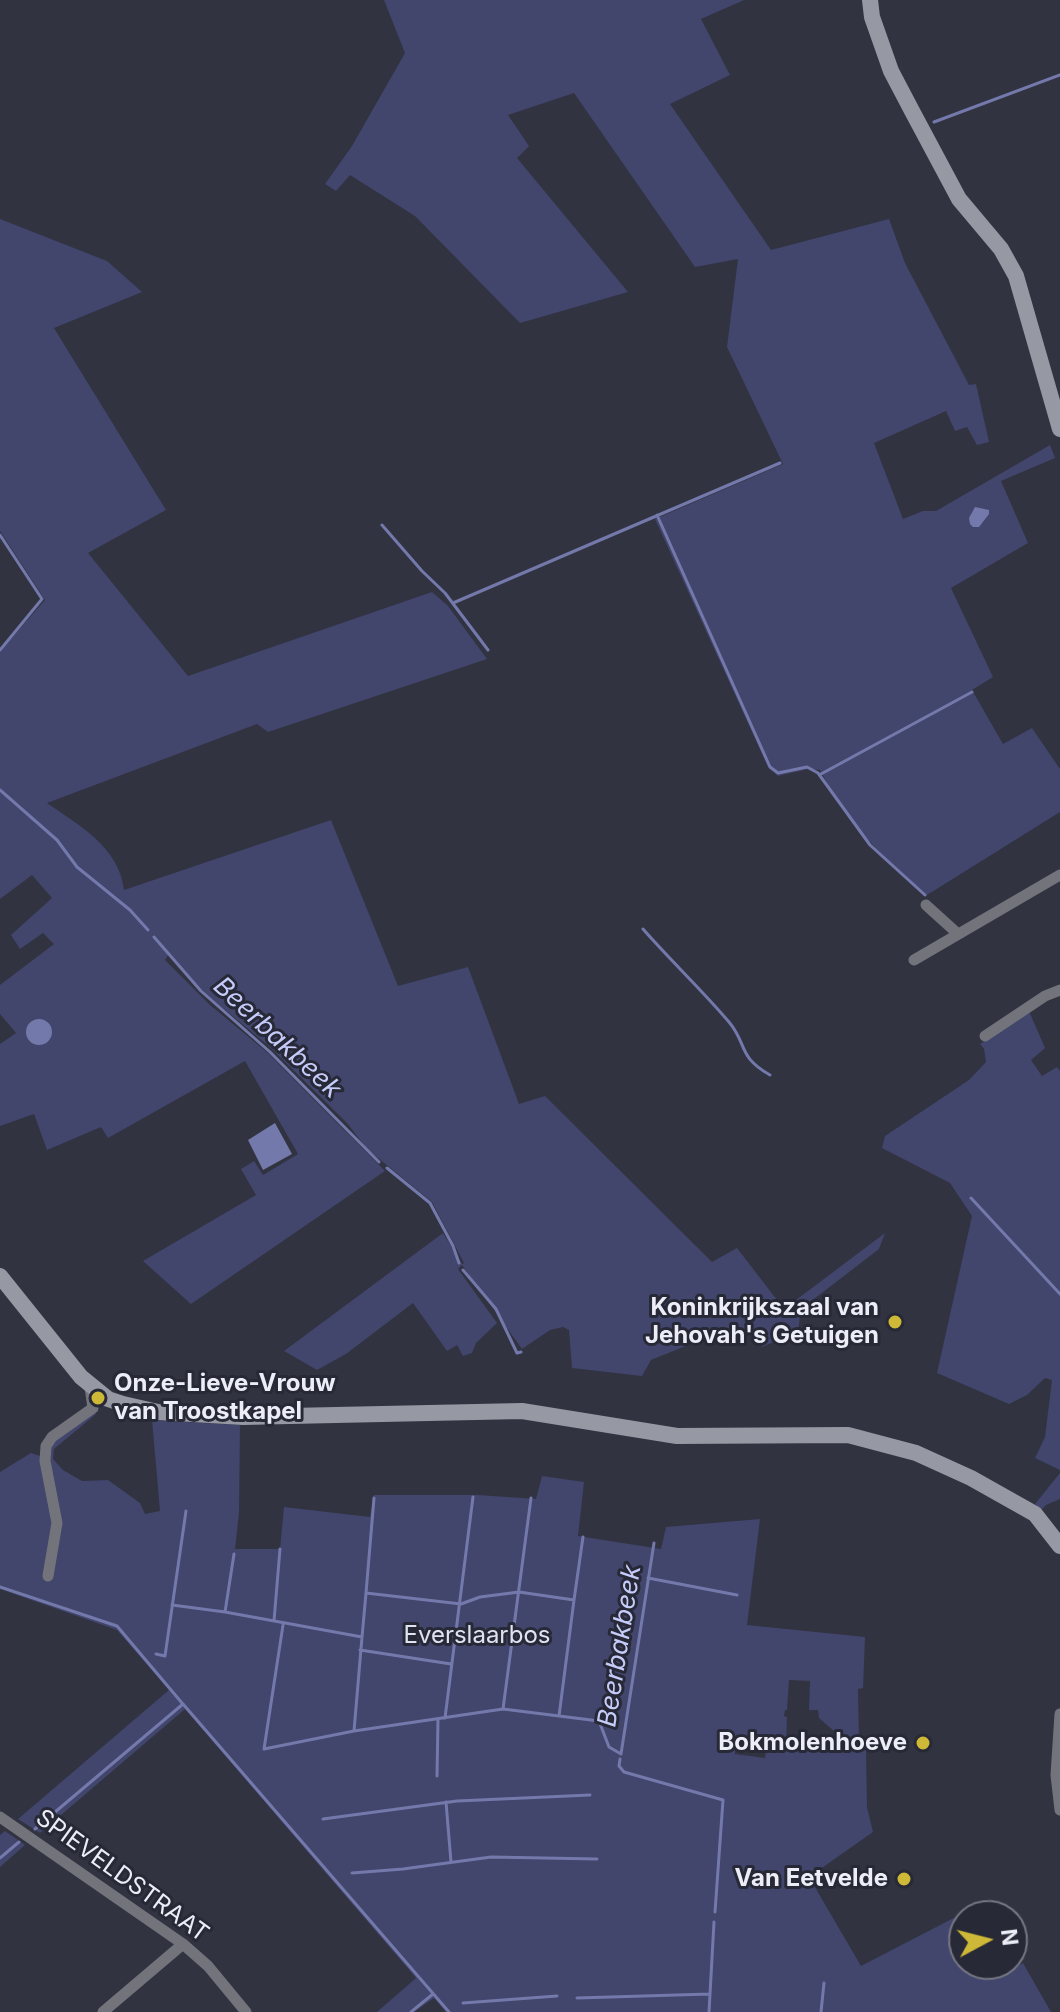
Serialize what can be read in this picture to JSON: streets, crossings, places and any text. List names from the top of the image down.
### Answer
{
  "streets": {
    "street": ["SPIEVELDSTRAAT"]
  },
  "water": ["Beerbakbeek"],
  "parks": ["Everslaarbos"],
  "places": [
    "Koninkrijkszaal van Jehovah's Getuigen",
    "Onze-Lieve-Vrouw van Troostkapel",
    "Bokmolenhoeve",
    "Van Eetvelde"
  ],
  "north": "right"
}
